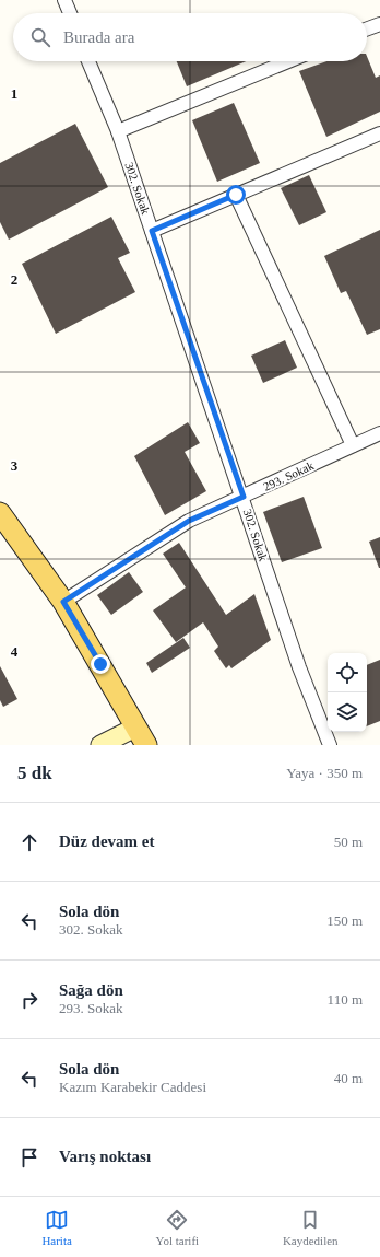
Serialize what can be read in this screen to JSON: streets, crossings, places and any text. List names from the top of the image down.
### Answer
{
  "streets": {
    "street": ["302. Sokak", "293. Sokak"]
  },
  "crossings": [
    ["302. Sokak", "293. Sokak"]
  ],
  "page": {
    "search": "Burada ara",
    "heading": ["5 dk", "Yaya · 350 m"],
    "list": [
      ["Düz devam et", "50 m"],
      ["Sola dön", "302. Sokak", "150 m"],
      ["Sağa dön", "293. Sokak", "110 m"],
      ["Sola dön", "Kazım Karabekir Caddesi", "40 m"],
      "Varış noktası"
    ],
    "nav": ["Harita", "Yol tarifi", "Kaydedilen"]
  },
  "grid": {
    "rows": [
      "1",
      "2",
      "3",
      "4"
    ]
  }
}
